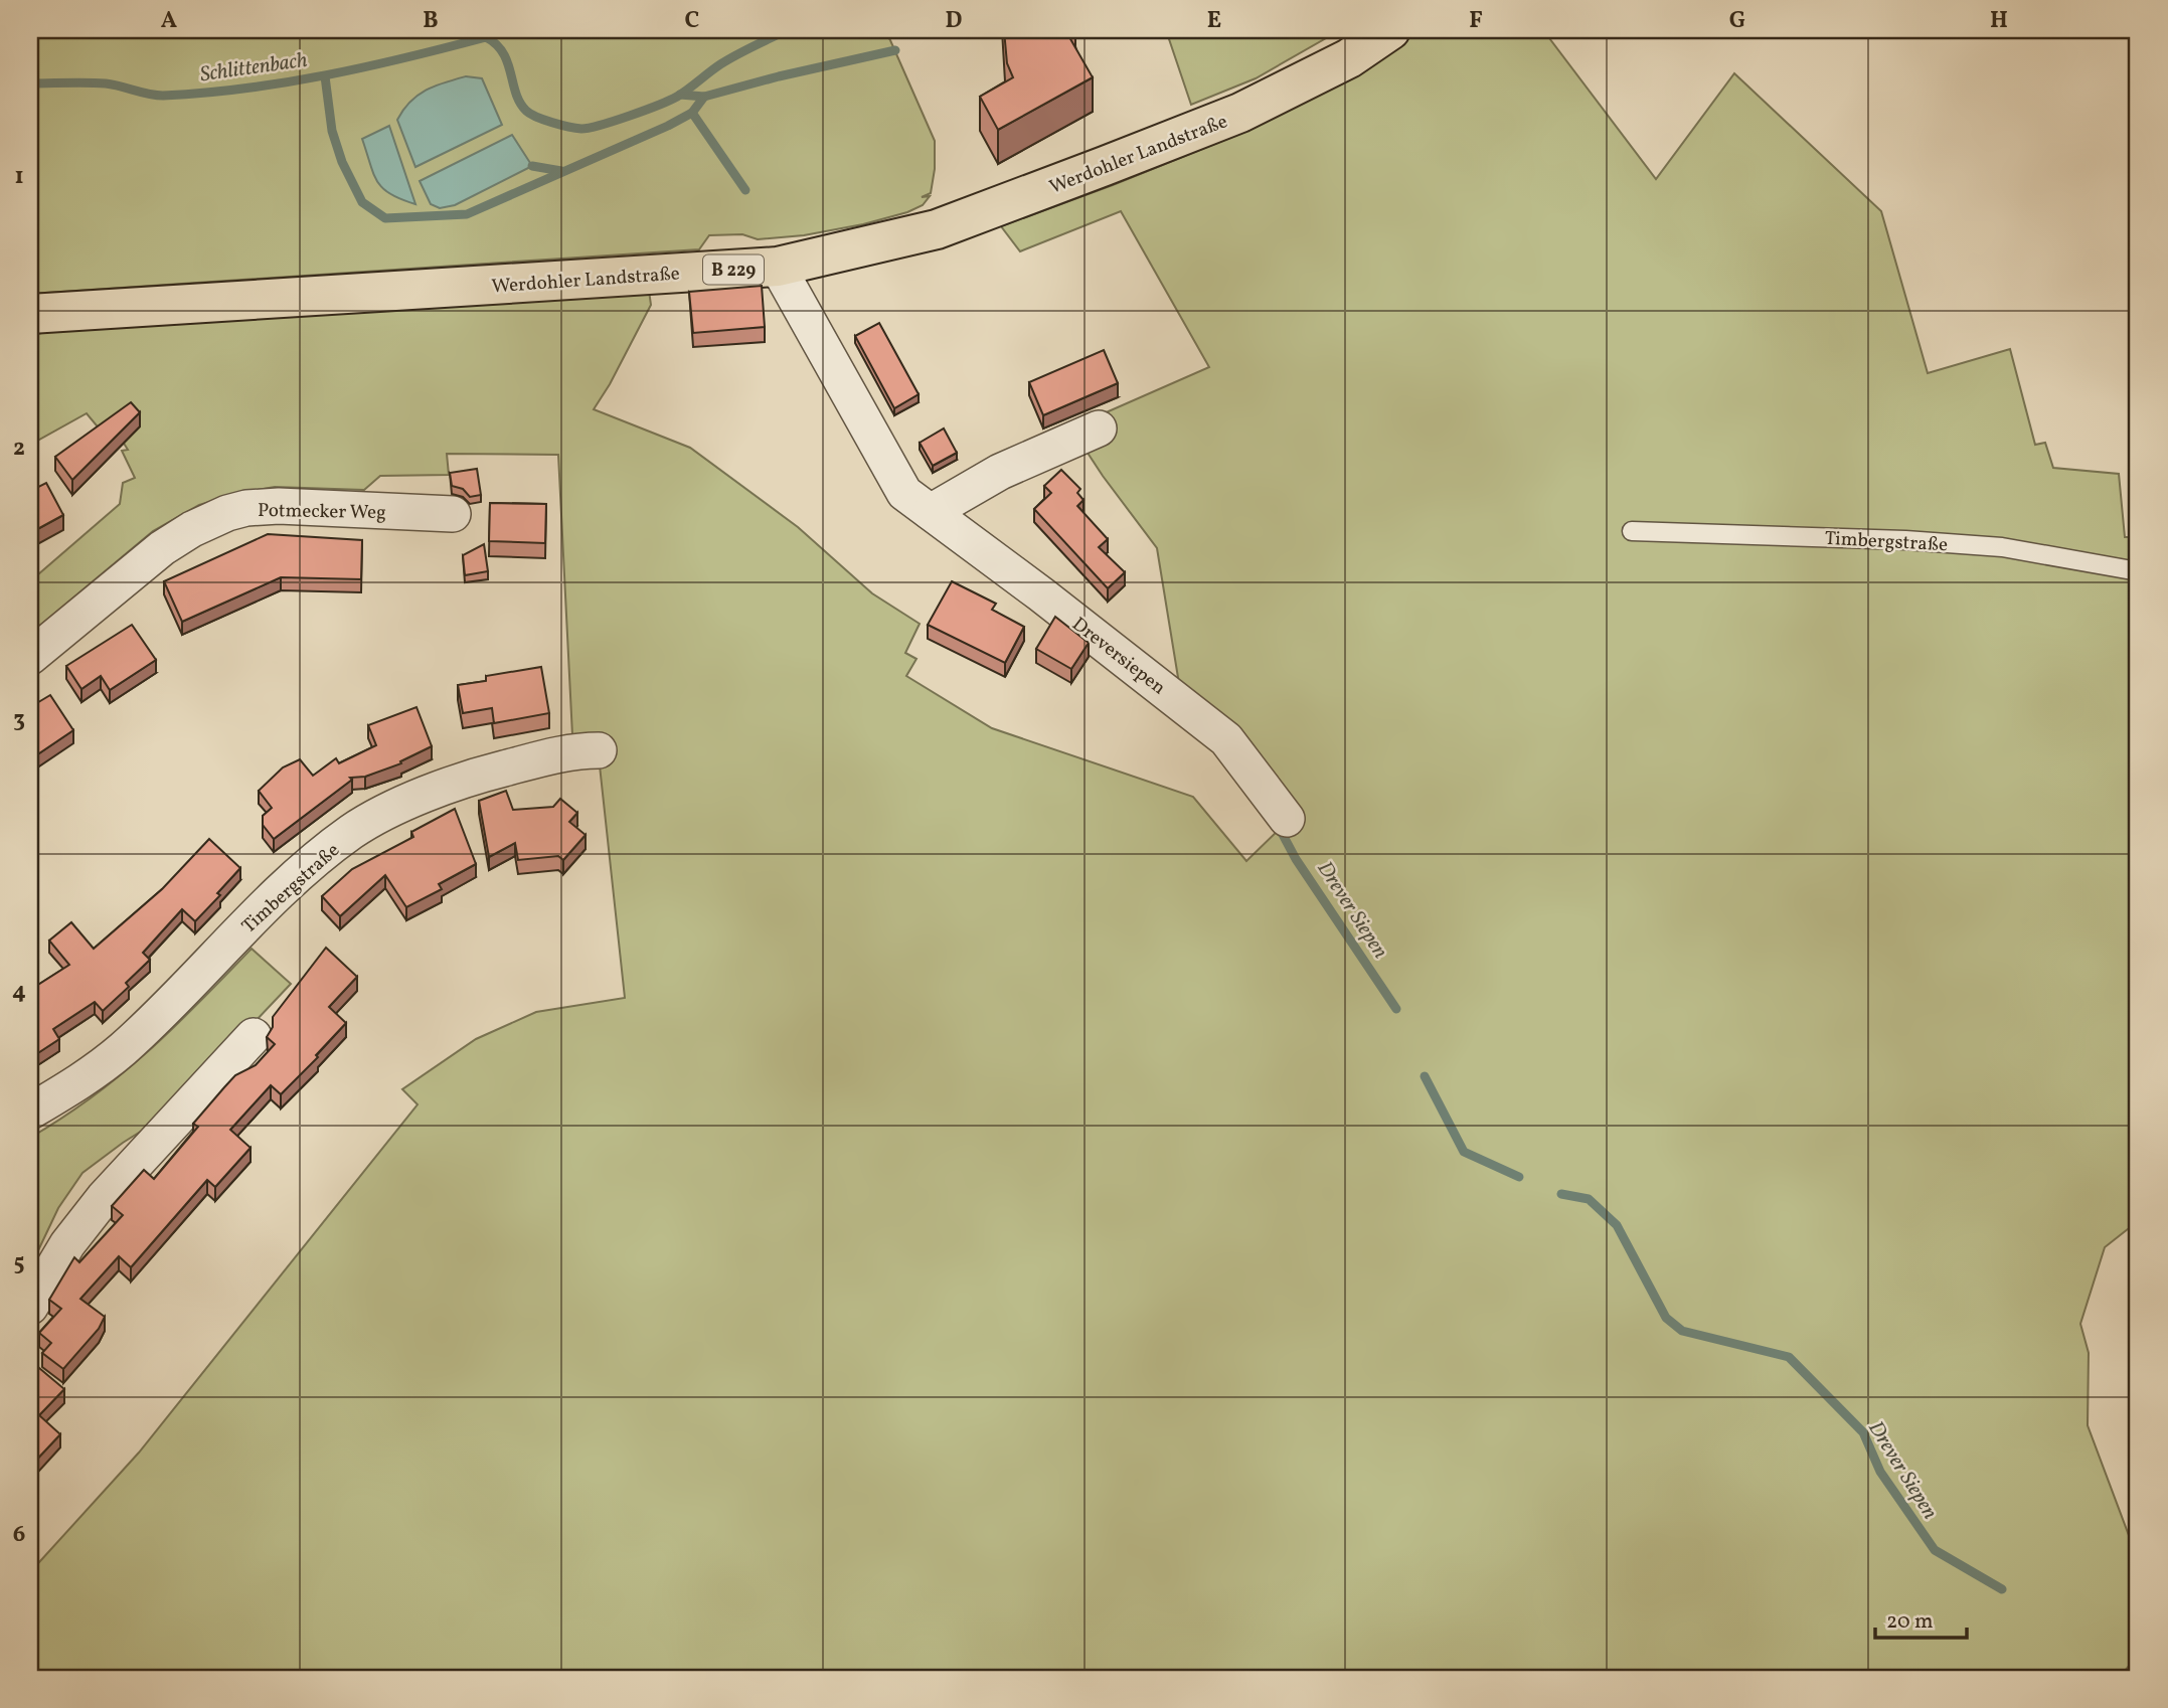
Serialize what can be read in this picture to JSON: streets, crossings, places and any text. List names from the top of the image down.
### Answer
{
  "streets": {
    "main road": ["Werdohler Landstraße", "B 229"],
    "street": ["Potmecker Weg", "Timbergstraße", "Dreversiepen"]
  },
  "crossings": [
    ["Werdohler Landstraße", "Dreversiepen"]
  ],
  "water": ["Schlittenbach", "Drever Siepen"],
  "scale_bar": "20 m",
  "grid": {
    "columns": [
      "A",
      "B",
      "C",
      "D",
      "E",
      "F",
      "G",
      "H"
    ],
    "rows": [
      "1",
      "2",
      "3",
      "4",
      "5",
      "6"
    ]
  }
}
